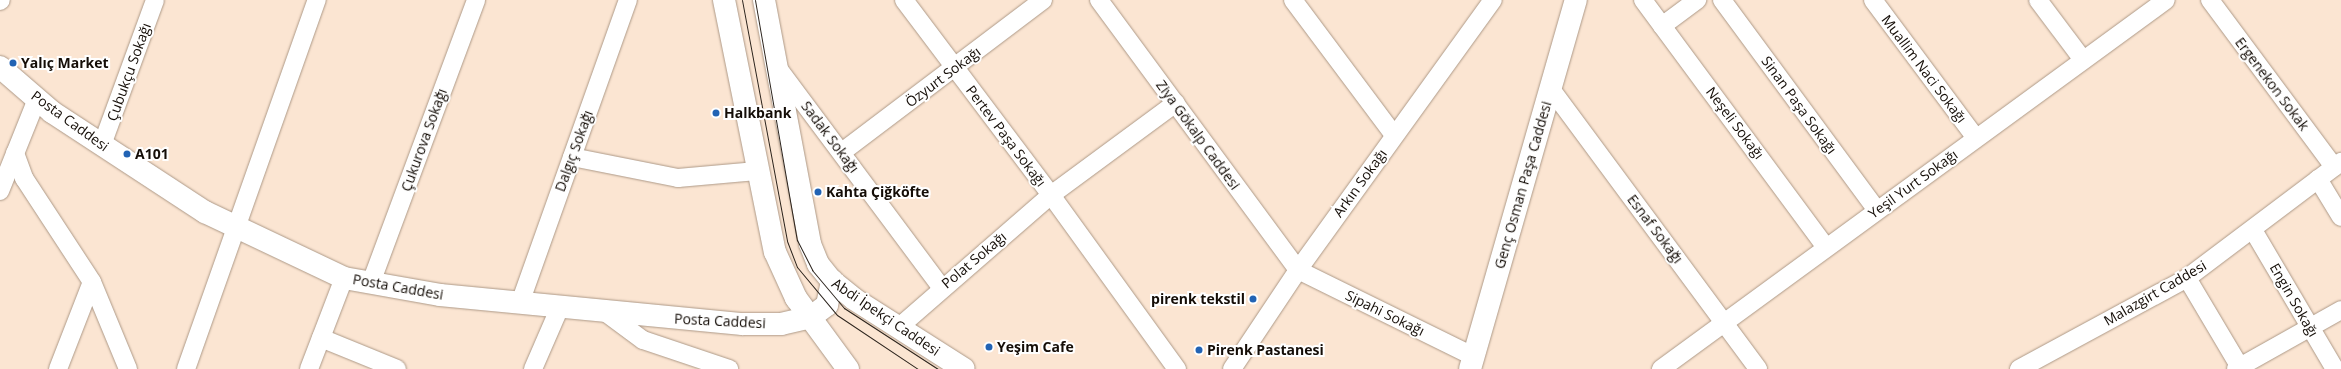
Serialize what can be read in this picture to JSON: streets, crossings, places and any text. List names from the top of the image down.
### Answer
{
  "streets": {
    "main road": ["Posta Caddesi", "Genç Osman Paşa Caddesi", "Abdi İpekçi Caddesi"],
    "street": [
      "Muallim Naci Sokağı",
      "Çubukçu Sokağı",
      "Özyurt Sokağı",
      "Ergenekon Sokak",
      "Sinan Paşa Sokağı",
      "Neşeli Sokağı",
      "Ziya Gökalp Caddesi",
      "Pertev Paşa Sokağı",
      "Sadak Sokağı",
      "Çukurova Sokağı",
      "Dalgıç Sokağı",
      "Arkın Sokağı",
      "Yeşil Yurt Sokağı",
      "Esnaf Sokağı",
      "Polat Sokağı",
      "Malazgirt Caddesi",
      "Engin Sokağı",
      "Sipahi Sokağı"
    ]
  },
  "crossings": [
    ["Muallim Naci Sokağı", "Yeşil Yurt Sokağı"],
    ["Çubukçu Sokağı", "Posta Caddesi"],
    ["Özyurt Sokağı", "Pertev Paşa Sokağı"],
    ["Özyurt Sokağı", "Sadak Sokağı"],
    ["Ergenekon Sokak", "Malazgirt Caddesi"],
    ["Sinan Paşa Sokağı", "Yeşil Yurt Sokağı"],
    ["Posta Caddesi", "Çukurova Sokağı"],
    ["Posta Caddesi", "Dalgıç Sokağı"],
    ["Posta Caddesi", "Abdi İpekçi Caddesi"],
    ["Neşeli Sokağı", "Yeşil Yurt Sokağı"],
    ["Ziya Gökalp Caddesi", "Pertev Paşa Sokağı"],
    ["Ziya Gökalp Caddesi", "Arkın Sokağı"],
    ["Ziya Gökalp Caddesi", "Sipahi Sokağı"],
    ["Pertev Paşa Sokağı", "Polat Sokağı"],
    ["Sadak Sokağı", "Polat Sokağı"],
    ["Sadak Sokağı", "Abdi İpekçi Caddesi"],
    ["Arkın Sokağı", "Sipahi Sokağı"],
    ["Yeşil Yurt Sokağı", "Esnaf Sokağı"],
    ["Genç Osman Paşa Caddesi", "Esnaf Sokağı"],
    ["Genç Osman Paşa Caddesi", "Sipahi Sokağı"],
    ["Polat Sokağı", "Abdi İpekçi Caddesi"],
    ["Malazgirt Caddesi", "Engin Sokağı"]
  ],
  "places": [
    "Yalıç Market",
    "Halkbank",
    "A101",
    "Kahta Çiğköfte",
    "pirenk tekstil",
    "Yeşim Cafe",
    "Pirenk Pastanesi"
  ]
}
